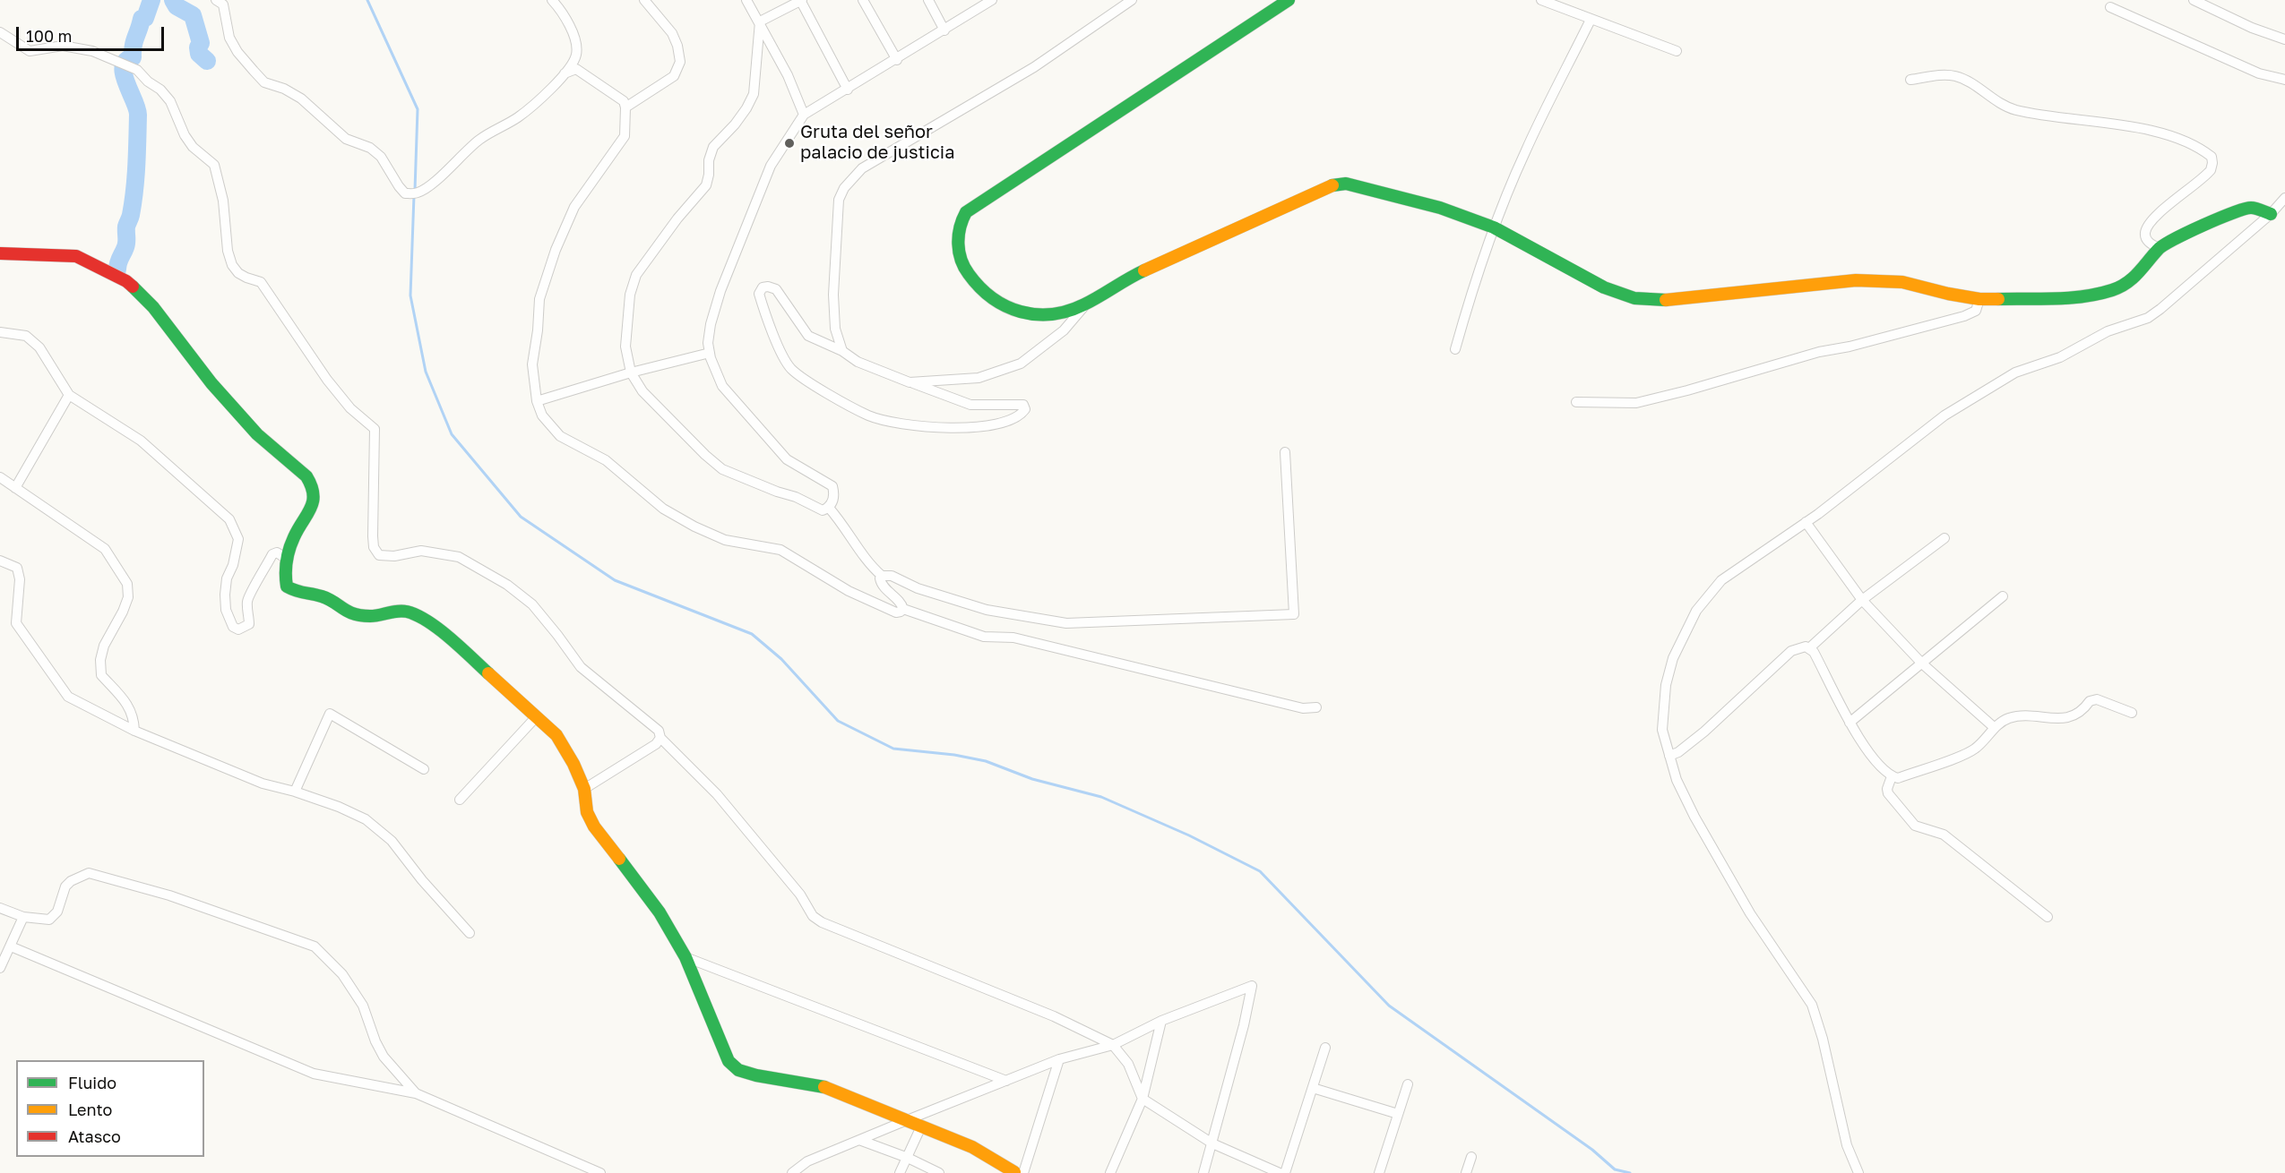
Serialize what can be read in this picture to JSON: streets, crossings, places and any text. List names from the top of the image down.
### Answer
{
  "places": ["Gruta del señor palacio de justicia"],
  "legend": ["Fluido", "Lento", "Atasco"],
  "scale_bar": "100 m"
}
